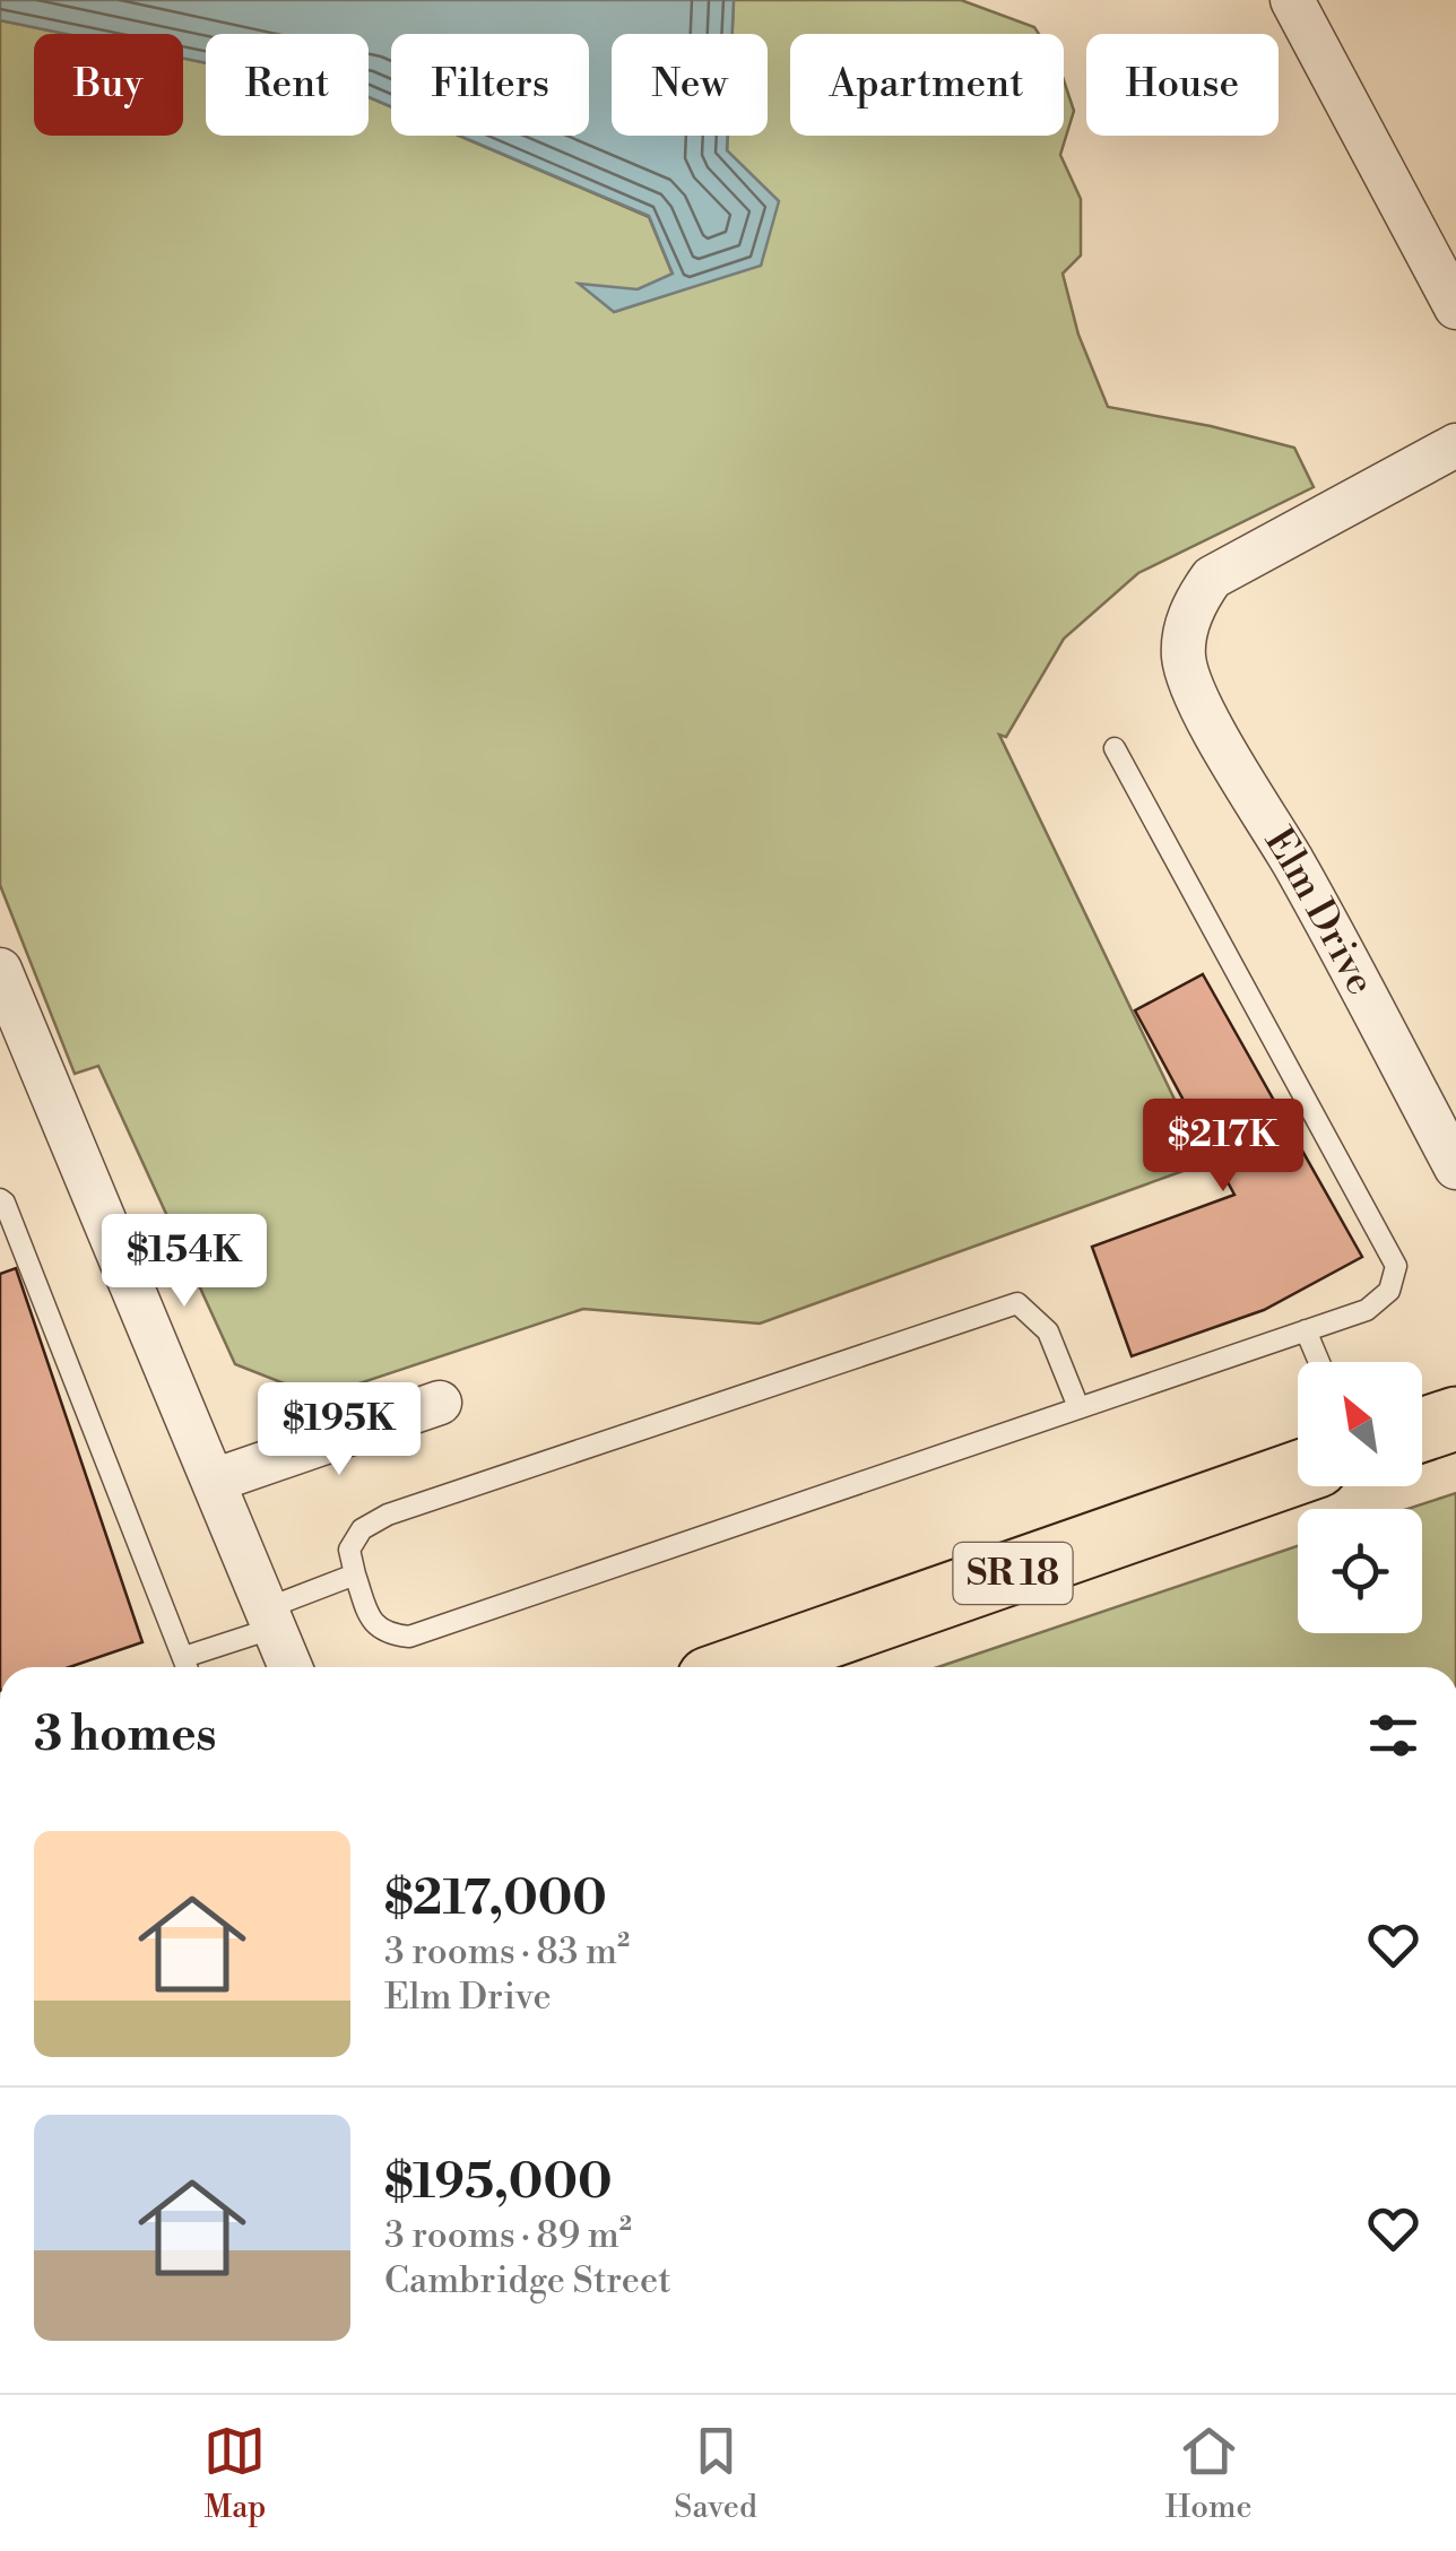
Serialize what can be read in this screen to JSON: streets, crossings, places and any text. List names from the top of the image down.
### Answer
{
  "streets": {
    "main road": ["SR 18"],
    "street": ["Elm Drive"]
  },
  "north": "top left",
  "page": {
    "chip": [
      "Buy",
      "Rent",
      "Filters",
      "New",
      "Apartment",
      "House"
    ],
    "price": ["$217K", "$154K", "$195K"],
    "heading": "3 homes",
    "list": [
      {
        "name": "$217,000",
        "note": "3 rooms · 83 m² · Elm Drive"
      },
      {
        "name": "$195,000",
        "note": "3 rooms · 89 m² · Cambridge Street"
      }
    ],
    "tabs": ["Map", "Saved", "Home"]
  }
}
